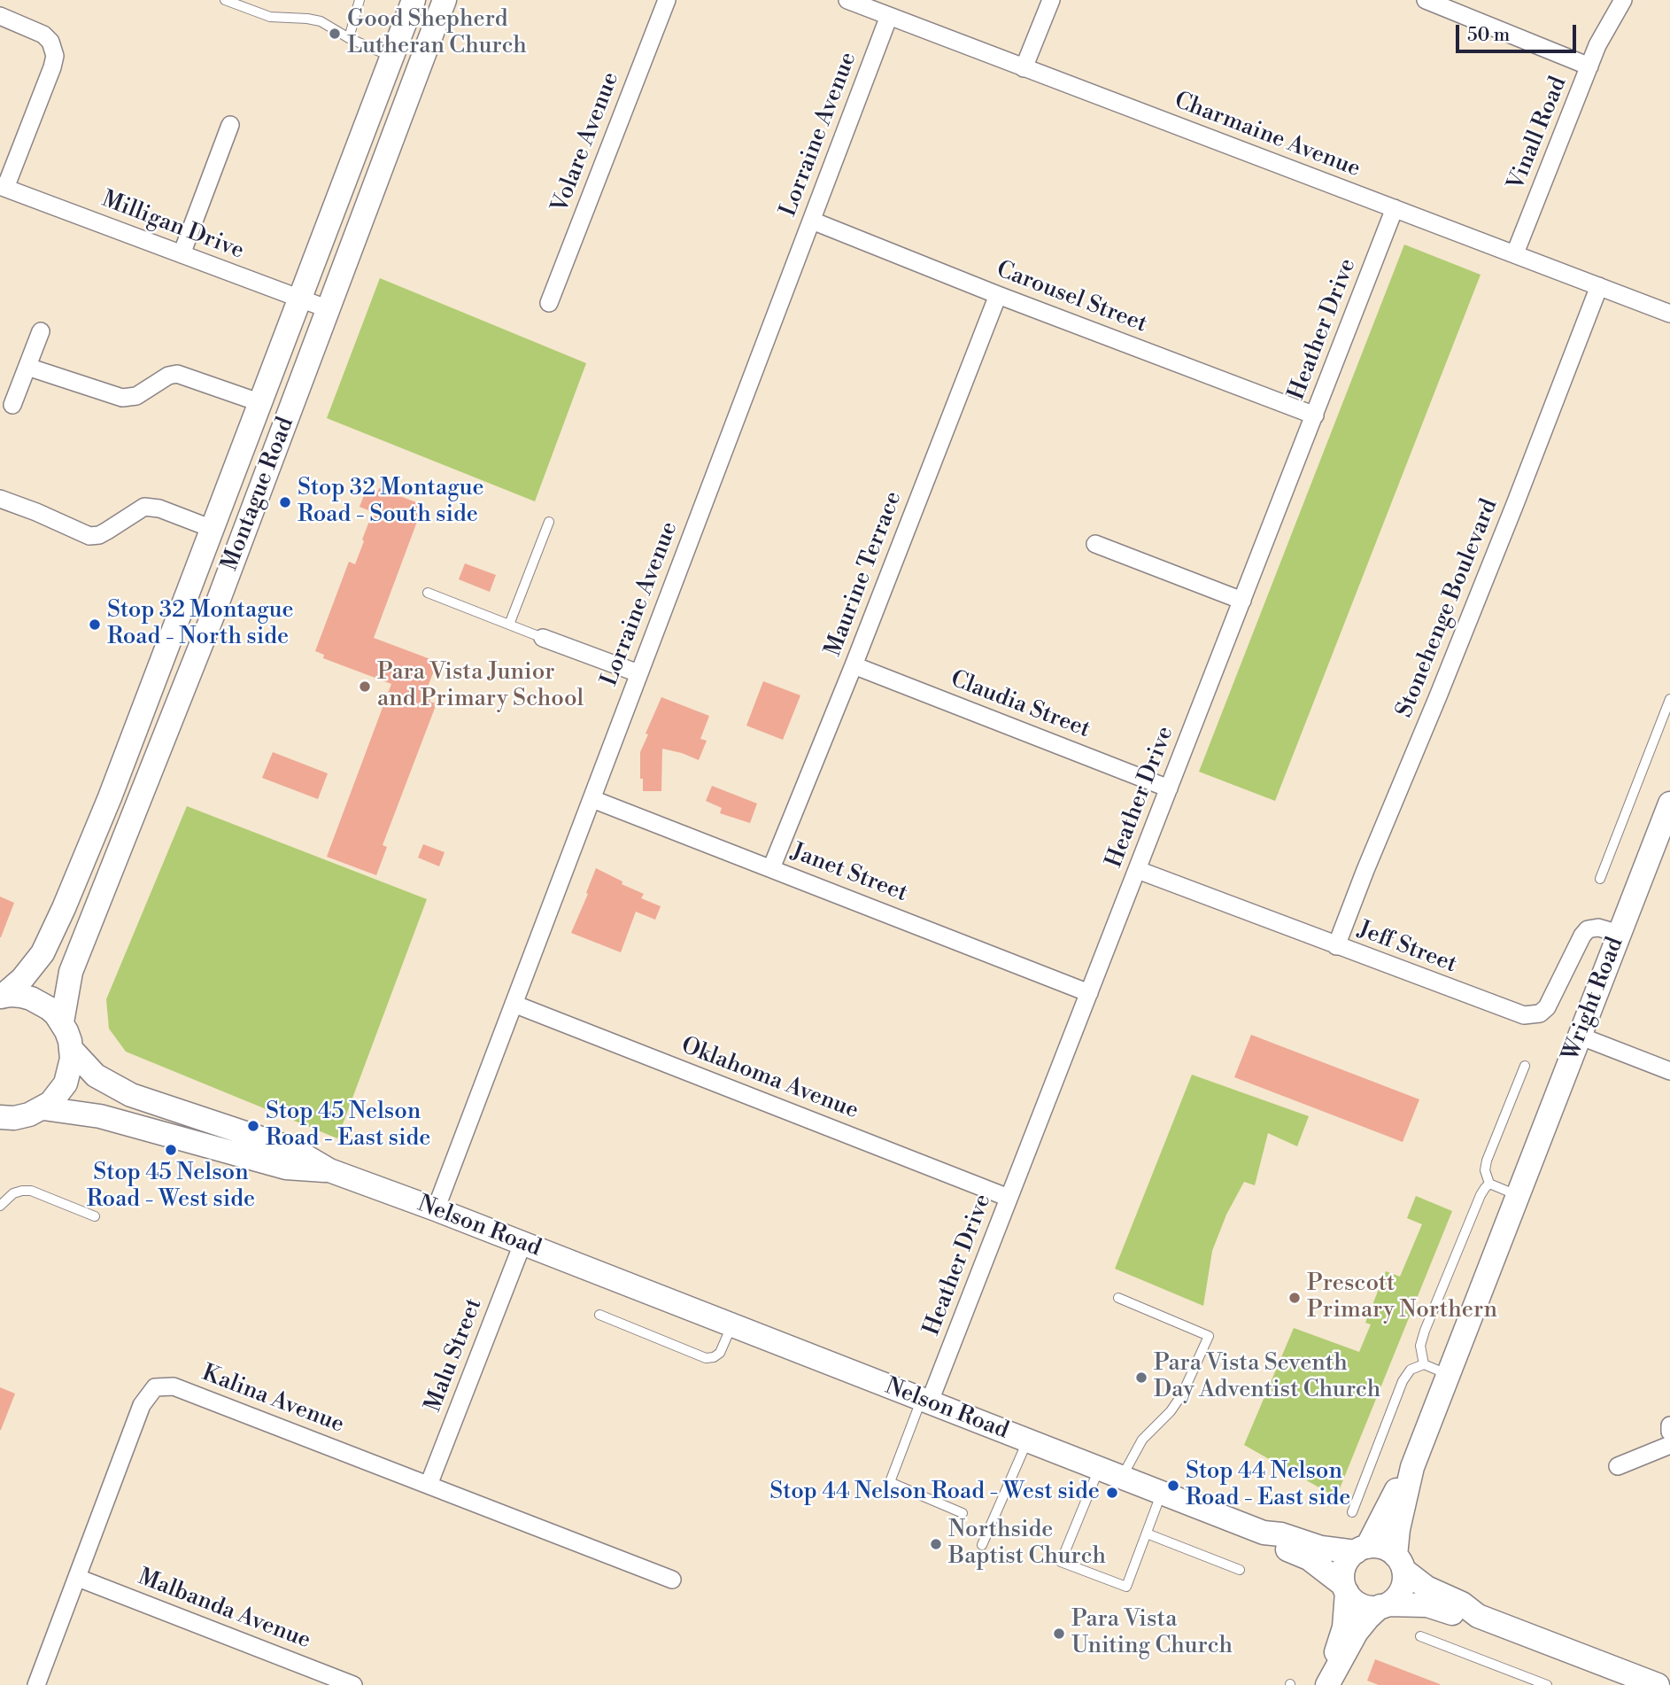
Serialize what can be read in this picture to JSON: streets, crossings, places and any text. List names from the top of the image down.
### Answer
{
  "streets": {
    "main road": ["Montague Road", "Wright Road", "Nelson Road"],
    "street": [
      "Vinall Road",
      "Lorraine Avenue",
      "Charmaine Avenue",
      "Volare Avenue",
      "Milligan Drive",
      "Carousel Street",
      "Heather Drive",
      "Maurine Terrace",
      "Stonehenge Boulevard",
      "Claudia Street",
      "Janet Street",
      "Jeff Street",
      "Oklahoma Avenue",
      "Malu Street",
      "Kalina Avenue",
      "Malbanda Avenue"
    ]
  },
  "crossings": [
    ["Vinall Road", "Charmaine Avenue"],
    ["Lorraine Avenue", "Charmaine Avenue"],
    ["Lorraine Avenue", "Carousel Street"],
    ["Lorraine Avenue", "Janet Street"],
    ["Lorraine Avenue", "Oklahoma Avenue"],
    ["Lorraine Avenue", "Nelson Road"],
    ["Charmaine Avenue", "Heather Drive"],
    ["Charmaine Avenue", "Stonehenge Boulevard"],
    ["Milligan Drive", "Montague Road"],
    ["Carousel Street", "Heather Drive"],
    ["Carousel Street", "Maurine Terrace"],
    ["Heather Drive", "Claudia Street"],
    ["Heather Drive", "Janet Street"],
    ["Heather Drive", "Jeff Street"],
    ["Heather Drive", "Oklahoma Avenue"],
    ["Heather Drive", "Nelson Road"],
    ["Maurine Terrace", "Claudia Street"],
    ["Maurine Terrace", "Janet Street"],
    ["Stonehenge Boulevard", "Jeff Street"],
    ["Jeff Street", "Wright Road"],
    ["Wright Road", "Nelson Road"],
    ["Nelson Road", "Malu Street"],
    ["Malu Street", "Kalina Avenue"],
    ["Kalina Avenue", "Malbanda Avenue"]
  ],
  "places": [
    "Good Shepherd Lutheran Church",
    "Stop 32 Montague Road - South side",
    "Stop 32 Montague Road - North side",
    "Para Vista Junior and Primary School",
    "Stop 45 Nelson Road - East side",
    "Stop 45 Nelson Road - West side",
    "Prescott Primary Northern",
    "Para Vista Seventh Day Adventist Church",
    "Stop 44 Nelson Road - East side",
    "Stop 44 Nelson Road - West side",
    "Northside Baptist Church",
    "Para Vista Uniting Church"
  ],
  "scale_bar": "50 m"
}
